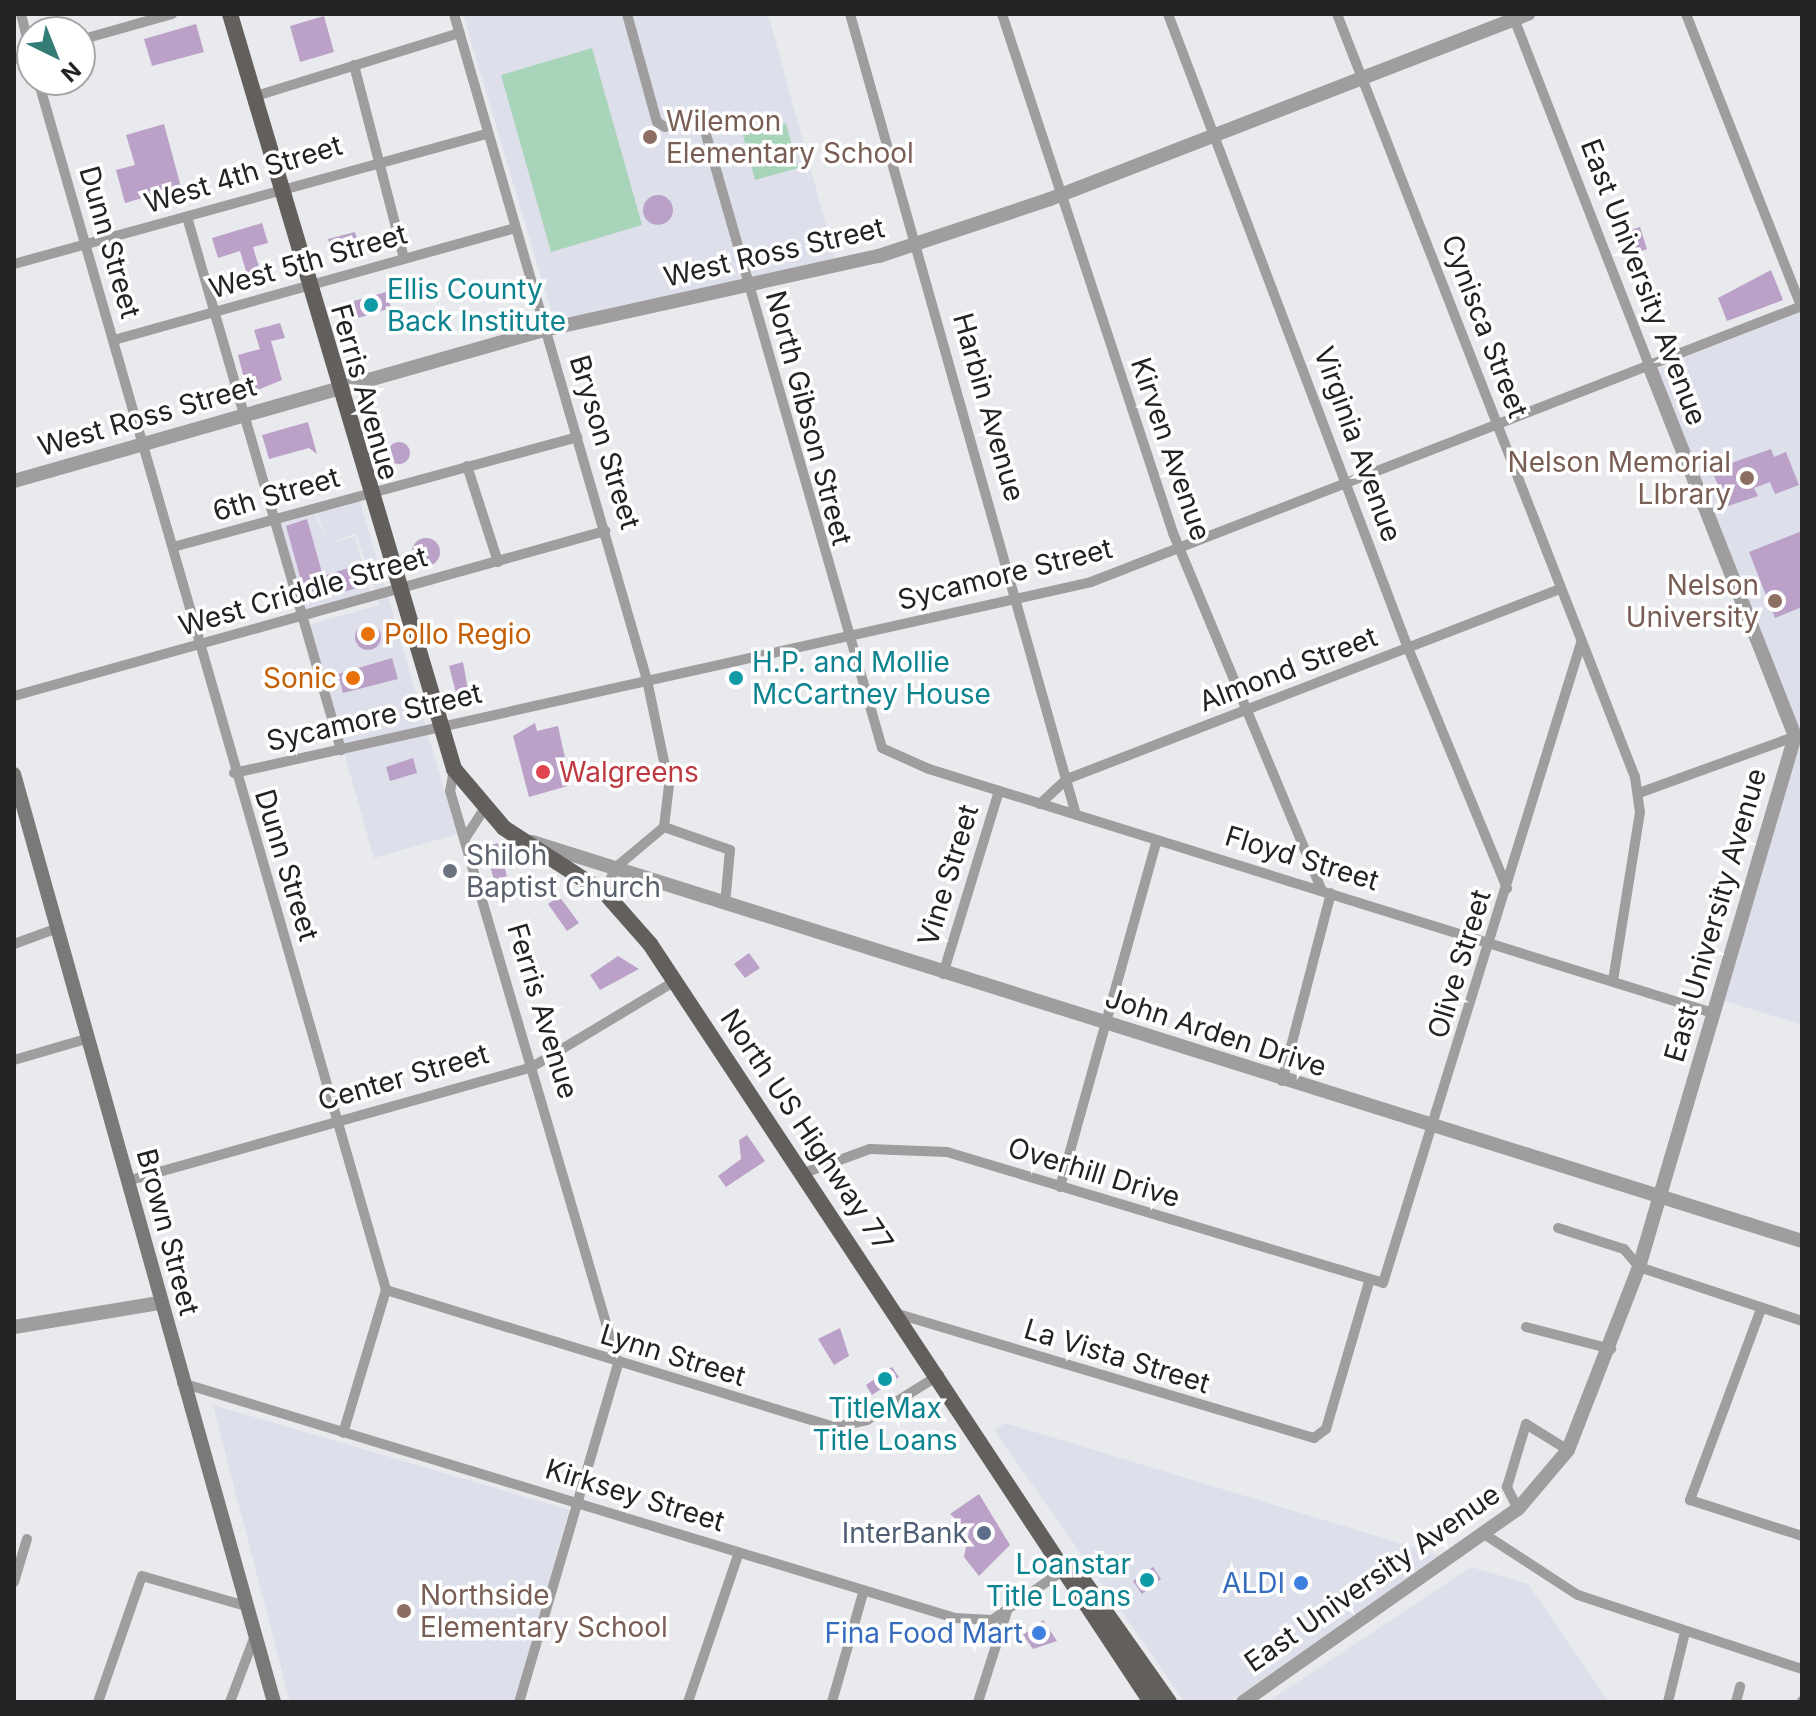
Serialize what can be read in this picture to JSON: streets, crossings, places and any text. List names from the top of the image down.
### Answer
{
  "streets": {
    "main road": ["Ferris Avenue", "North US Highway 77", "Brown Street"],
    "street": [
      "West 4th Street",
      "Dunn Street",
      "West Ross Street",
      "West 5th Street",
      "East University Avenue",
      "Cynisca Street",
      "Harbin Avenue",
      "North Gibson Street",
      "Bryson Street",
      "Virginia Avenue",
      "Kirven Avenue",
      "6th Street",
      "Sycamore Street",
      "West Criddle Street",
      "Almond Street",
      "Floyd Street",
      "Vine Street",
      "Olive Street",
      "John Arden Drive",
      "Center Street",
      "Overhill Drive",
      "Lynn Street",
      "La Vista Street",
      "Kirksey Street"
    ]
  },
  "crossings": [
    ["West 4th Street", "Dunn Street"],
    ["West 4th Street", "Ferris Avenue"],
    ["West 4th Street", "Bryson Street"],
    ["Dunn Street", "West Ross Street"],
    ["Dunn Street", "West 5th Street"],
    ["Dunn Street", "6th Street"],
    ["Dunn Street", "Sycamore Street"],
    ["Dunn Street", "West Criddle Street"],
    ["Dunn Street", "Center Street"],
    ["Dunn Street", "Lynn Street"],
    ["West Ross Street", "East University Avenue"],
    ["West Ross Street", "Cynisca Street"],
    ["West Ross Street", "Ferris Avenue"],
    ["West Ross Street", "Harbin Avenue"],
    ["West Ross Street", "North Gibson Street"],
    ["West Ross Street", "Bryson Street"],
    ["West Ross Street", "Virginia Avenue"],
    ["West Ross Street", "Kirven Avenue"],
    ["West 5th Street", "Ferris Avenue"],
    ["West 5th Street", "Bryson Street"],
    ["East University Avenue", "Sycamore Street"],
    ["East University Avenue", "Floyd Street"],
    ["East University Avenue", "John Arden Drive"],
    ["Cynisca Street", "Sycamore Street"],
    ["Cynisca Street", "Almond Street"],
    ["Cynisca Street", "Floyd Street"],
    ["Cynisca Street", "Olive Street"],
    ["Ferris Avenue", "6th Street"],
    ["Ferris Avenue", "Sycamore Street"],
    ["Ferris Avenue", "West Criddle Street"],
    ["Ferris Avenue", "Center Street"],
    ["Ferris Avenue", "North US Highway 77"],
    ["Ferris Avenue", "Lynn Street"],
    ["Harbin Avenue", "Sycamore Street"],
    ["Harbin Avenue", "Almond Street"],
    ["Harbin Avenue", "Floyd Street"],
    ["North Gibson Street", "Sycamore Street"],
    ["North Gibson Street", "Floyd Street"],
    ["Bryson Street", "6th Street"],
    ["Bryson Street", "Sycamore Street"],
    ["Bryson Street", "West Criddle Street"],
    ["Virginia Avenue", "Sycamore Street"],
    ["Virginia Avenue", "Almond Street"],
    ["Virginia Avenue", "Olive Street"],
    ["Kirven Avenue", "Sycamore Street"],
    ["Kirven Avenue", "Almond Street"],
    ["Kirven Avenue", "Floyd Street"],
    ["Almond Street", "Floyd Street"],
    ["Floyd Street", "Vine Street"],
    ["Floyd Street", "Olive Street"],
    ["Vine Street", "John Arden Drive"],
    ["Olive Street", "John Arden Drive"],
    ["Olive Street", "Overhill Drive"],
    ["Olive Street", "La Vista Street"],
    ["Center Street", "North US Highway 77"],
    ["Center Street", "Brown Street"],
    ["North US Highway 77", "Overhill Drive"],
    ["North US Highway 77", "Lynn Street"],
    ["North US Highway 77", "La Vista Street"],
    ["North US Highway 77", "Kirksey Street"],
    ["Overhill Drive", "La Vista Street"],
    ["Brown Street", "Kirksey Street"]
  ],
  "places": [
    "Wilemon Elementary School",
    "Ellis County Back Institute",
    "Nelson Memorial LIbrary",
    "Nelson University",
    "Pollo Regio",
    "Sonic",
    "H.P. and Mollie McCartney House",
    "Walgreens",
    "Shiloh Baptist Church",
    "TitleMax Title Loans",
    "InterBank",
    "Loanstar Title Loans",
    "ALDI",
    "Northside Elementary School",
    "Fina Food Mart"
  ],
  "north": "bottom right"
}
